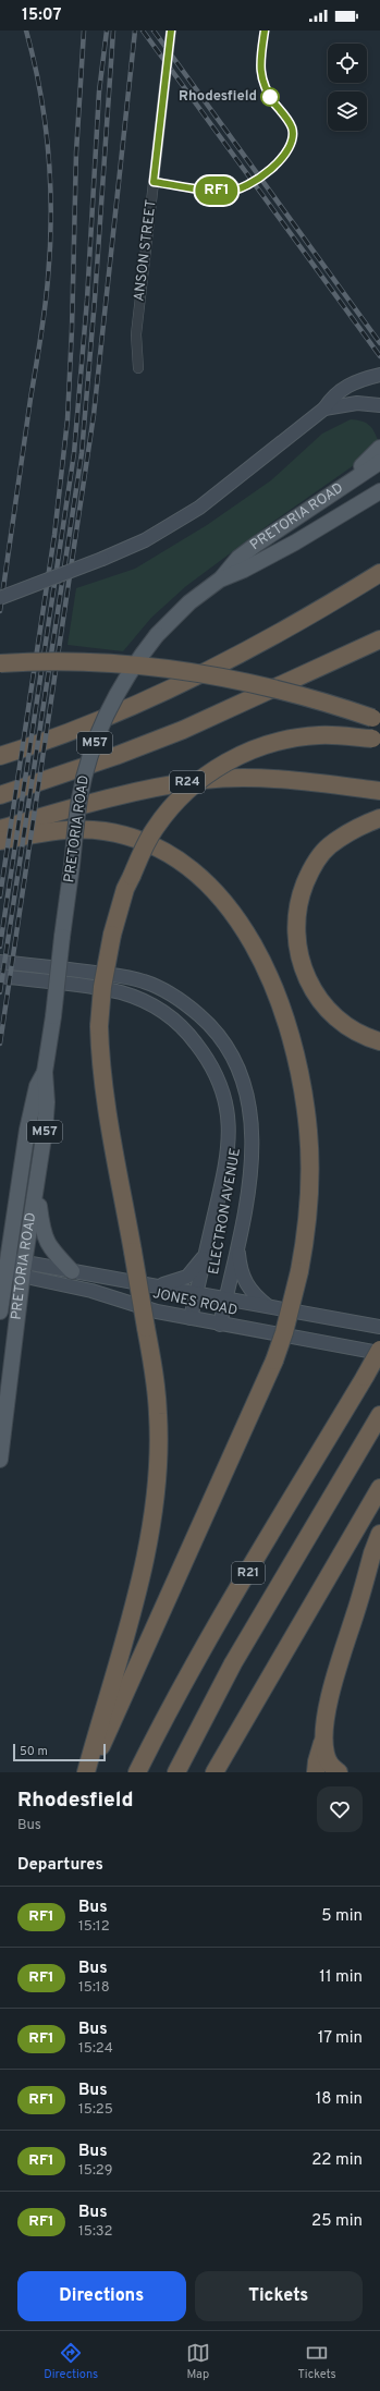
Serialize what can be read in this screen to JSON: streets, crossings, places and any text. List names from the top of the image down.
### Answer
{
  "streets": {
    "highway": ["R24", "R21"],
    "main road": [
      "PRETORIA ROAD",
      "M57",
      "ELECTRON AVENUE",
      "JONES ROAD"
    ],
    "street": ["ANSON STREET"]
  },
  "crossings": [
    ["PRETORIA ROAD", "JONES ROAD"],
    ["ELECTRON AVENUE", "JONES ROAD"]
  ],
  "places": ["Rhodesfield"],
  "lines": ["bus line RF1"],
  "scale_bar": "50 m",
  "page": {
    "status": "15:07",
    "on_map": "RF1",
    "scale": "50 m",
    "heading": [
      ["Rhodesfield", "Bus"],
      "Departures"
    ],
    "list": [
      {
        "mark": "RF1",
        "name": "Bus",
        "note": "15:12",
        "value": "5 min"
      },
      {
        "mark": "RF1",
        "name": "Bus",
        "note": "15:18",
        "value": "11 min"
      },
      {
        "mark": "RF1",
        "name": "Bus",
        "note": "15:24",
        "value": "17 min"
      },
      {
        "mark": "RF1",
        "name": "Bus",
        "note": "15:25",
        "value": "18 min"
      },
      {
        "mark": "RF1",
        "name": "Bus",
        "note": "15:29",
        "value": "22 min"
      },
      {
        "mark": "RF1",
        "name": "Bus",
        "note": "15:32",
        "value": "25 min"
      }
    ],
    "buttons": ["Directions", "Tickets"],
    "tabs": ["Directions", "Map", "Tickets"]
  }
}
